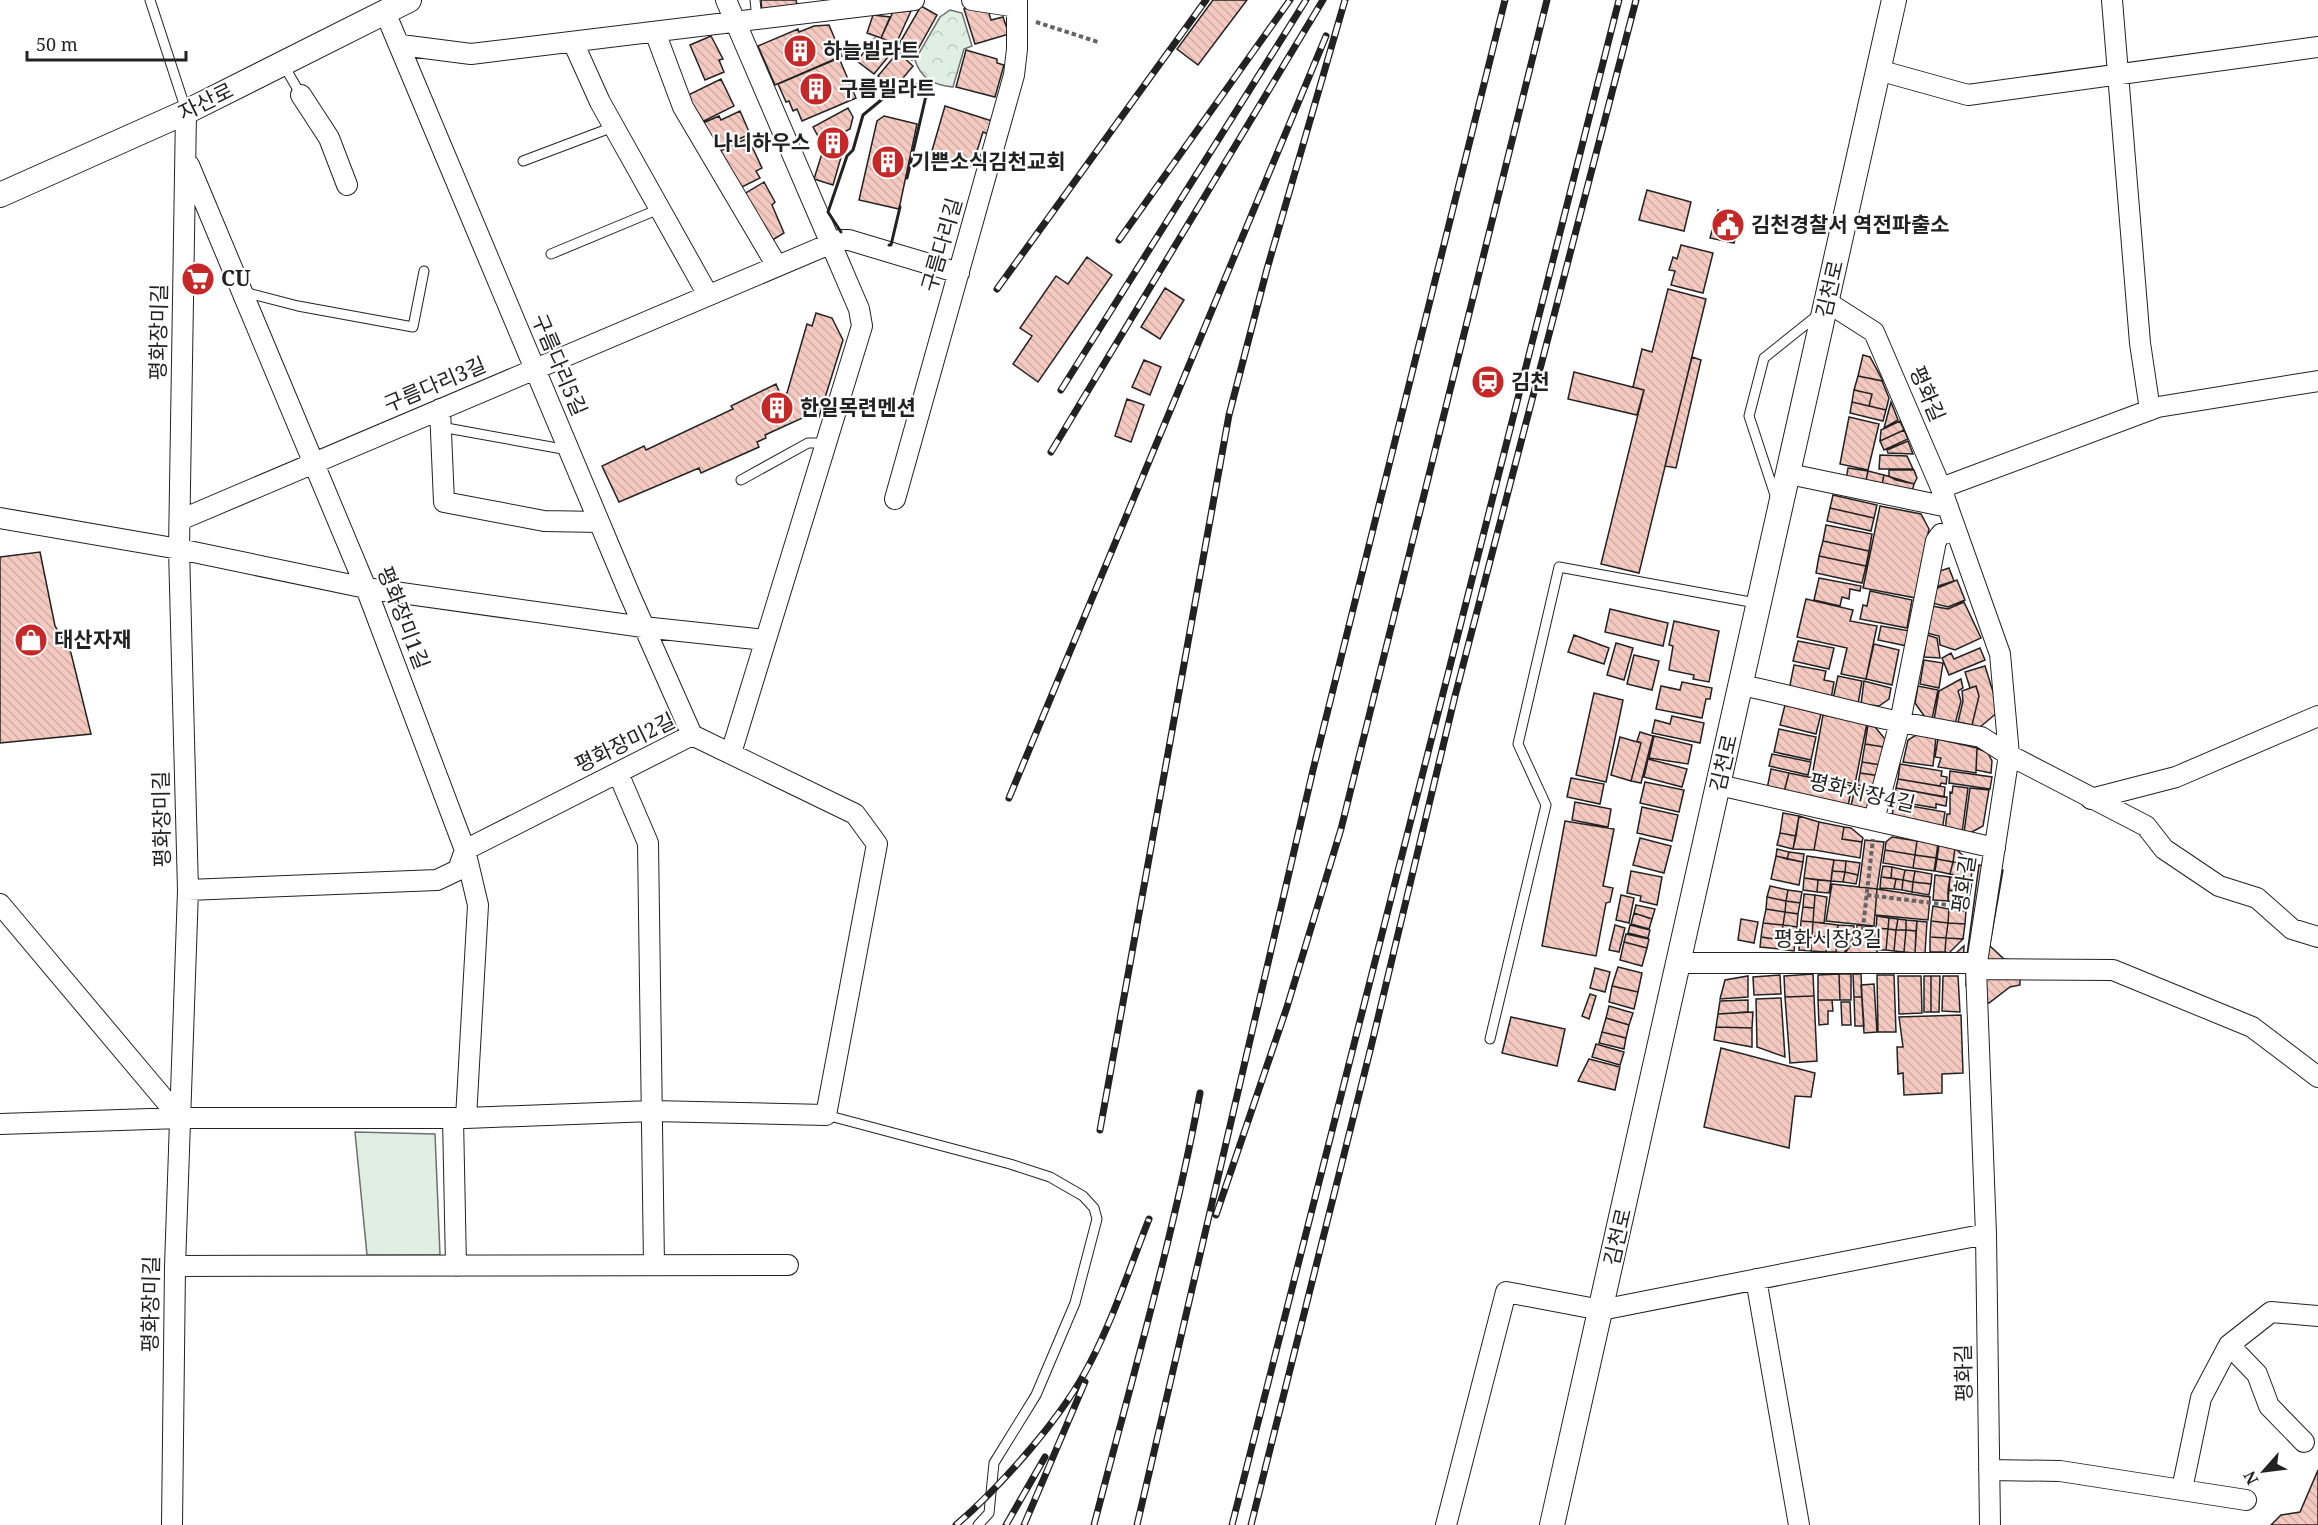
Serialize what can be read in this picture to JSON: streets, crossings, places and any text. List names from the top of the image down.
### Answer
{
  "streets": {
    "street": [
      "자산로",
      "구름다리길",
      "김천로",
      "평화장미길",
      "구름다리5길",
      "구름다리3길",
      "평화길",
      "평화장미1길",
      "평화장미2길",
      "평화시장4길",
      "평화시장3길"
    ]
  },
  "crossings": [
    ["자산로", "평화장미길"],
    ["자산로", "구름다리5길"],
    ["구름다리길", "구름다리3길"],
    ["김천로", "평화길"],
    ["김천로", "평화시장4길"],
    ["김천로", "평화시장3길"],
    ["평화장미길", "구름다리3길"],
    ["평화장미길", "평화장미1길"],
    ["구름다리5길", "구름다리3길"],
    ["구름다리5길", "평화장미2길"],
    ["구름다리3길", "평화장미1길"],
    ["평화길", "평화시장4길"],
    ["평화길", "평화시장3길"],
    ["평화장미1길", "평화장미2길"]
  ],
  "places": {
    "building": [
      "하늘빌라트",
      "구름빌라트",
      "나니하우스",
      "기쁜소식김천교회",
      "한일목련멘션"
    ],
    "public building": ["김천경찰서 역전파출소"],
    "supermarket": ["CU"],
    "station": ["김천"],
    "shop": ["대산자재"]
  },
  "scale_bar": "50 m",
  "north": "bottom left"
}
